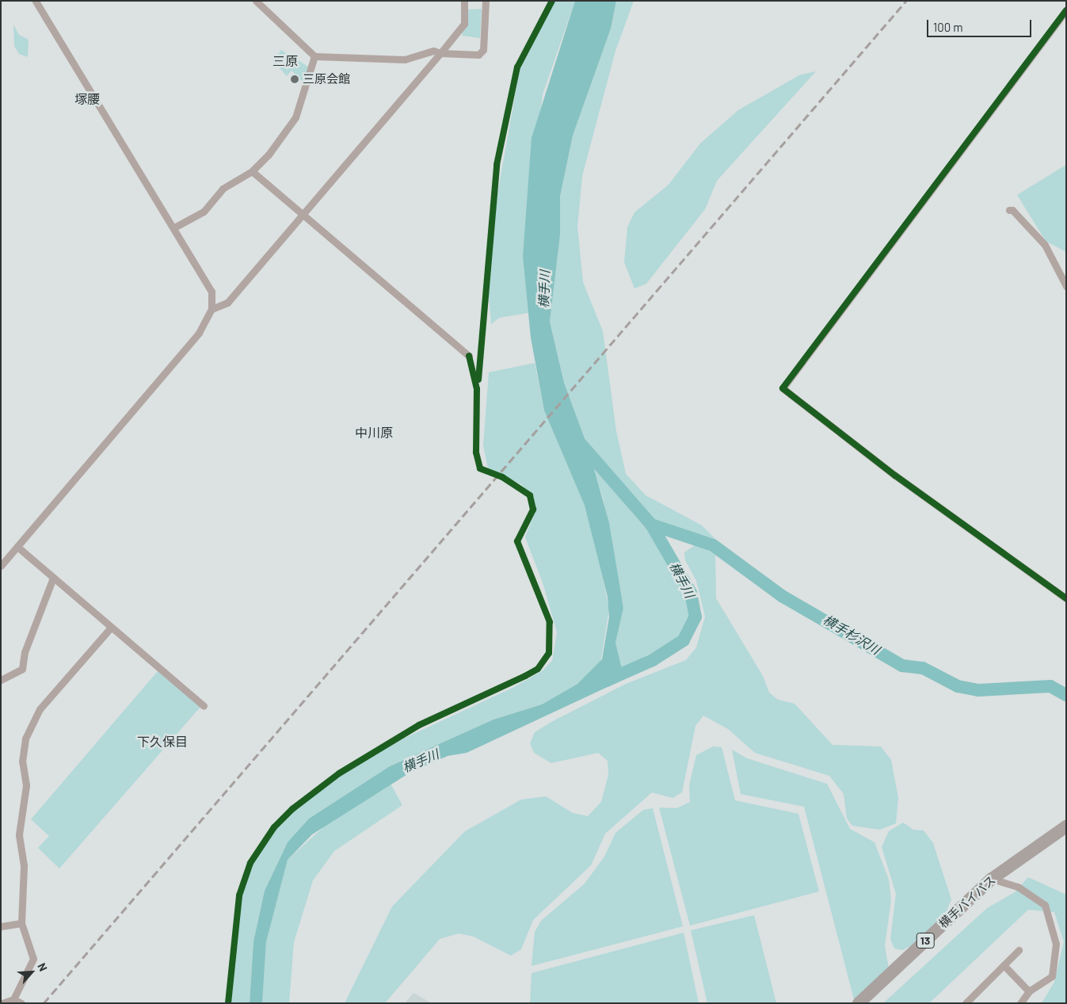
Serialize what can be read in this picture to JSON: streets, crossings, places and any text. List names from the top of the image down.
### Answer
{
  "streets": {
    "highway": ["横手バイパス", "13"]
  },
  "districts": [
    "三原",
    "塚腰",
    "中川原",
    "下久保目"
  ],
  "water": ["横手川", "横手杉沢川"],
  "places": ["三原会館"],
  "scale_bar": "100 m",
  "north": "top right"
}
